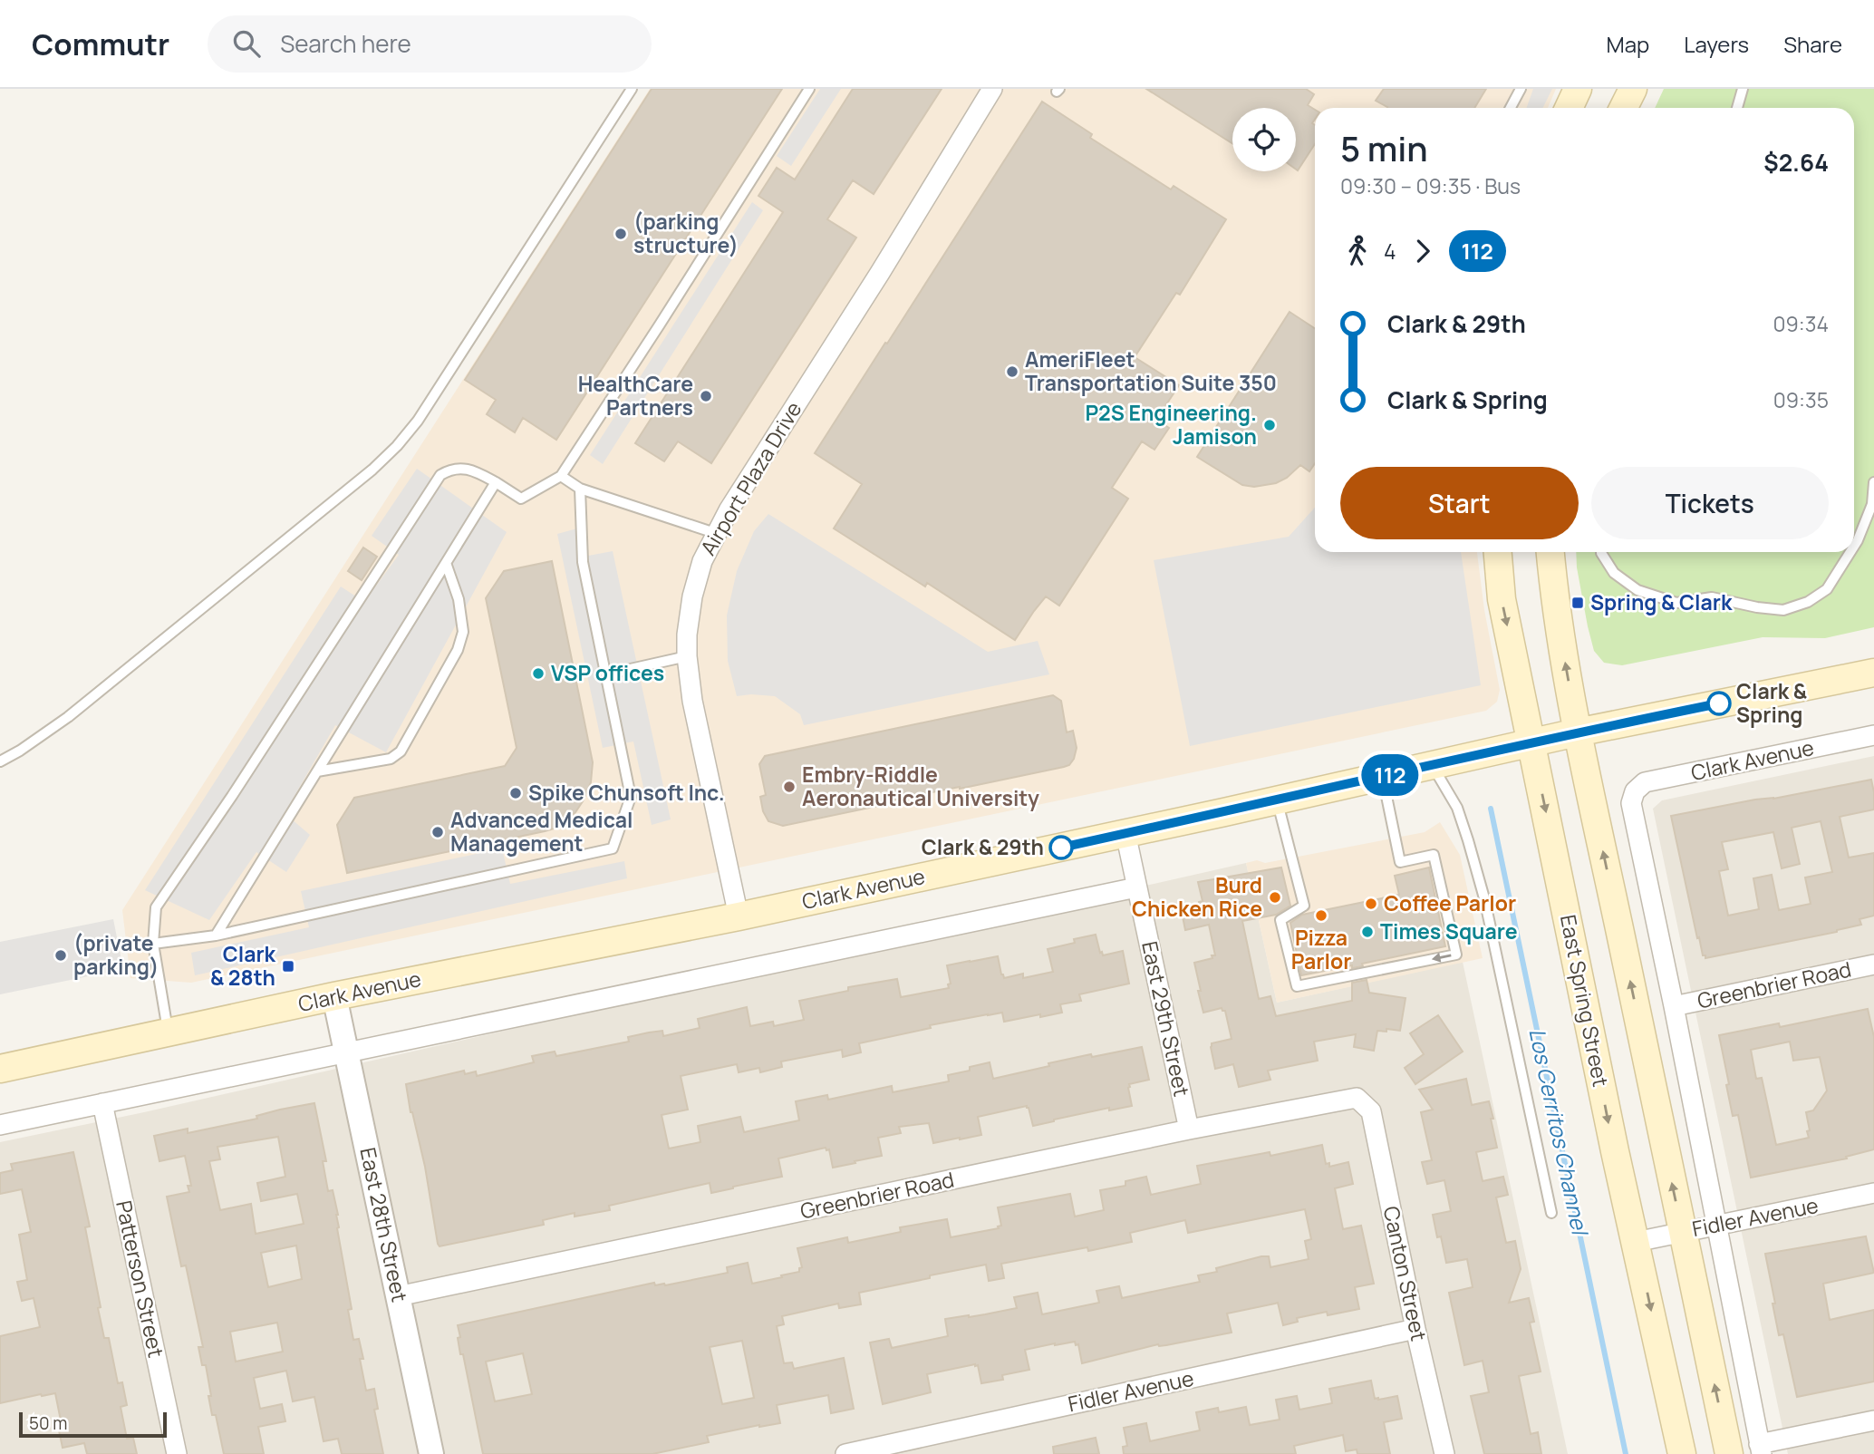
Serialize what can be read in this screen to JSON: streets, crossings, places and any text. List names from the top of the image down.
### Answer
{
  "streets": {
    "main road": ["Clark Avenue", "East Spring Street"],
    "street": [
      "Airport Plaza Drive",
      "Greenbrier Road",
      "East 29th Street",
      "Fidler Avenue",
      "East 28th Street",
      "Canton Street",
      "Patterson Street"
    ]
  },
  "crossings": [
    ["Airport Plaza Drive", "Clark Avenue"],
    ["Clark Avenue", "Greenbrier Road"],
    ["Clark Avenue", "East Spring Street"],
    ["Clark Avenue", "East 29th Street"],
    ["Clark Avenue", "East 28th Street"],
    ["Greenbrier Road", "East 29th Street"],
    ["Greenbrier Road", "East 28th Street"],
    ["Greenbrier Road", "Canton Street"],
    ["East Spring Street", "Fidler Avenue"],
    ["Fidler Avenue", "Canton Street"]
  ],
  "water": ["Los Cerritos Channel"],
  "places": {
    "other": [
      "(parking structure)",
      "AmeriFleet Transportation Suite 350",
      "HealthCare Partners",
      "P2S Engineering. Jamison",
      "VSP offices",
      "Clark & Spring",
      "Embry-Riddle Aeronautical University",
      "Spike Chunsoft Inc.",
      "Advanced Medical Management",
      "Clark & 29th",
      "Burd Chicken Rice",
      "Coffee Parlor",
      "Pizza Parlor",
      "Times Square",
      "(private parking)"
    ],
    "transit": ["Spring & Clark", "Clark & 28th"]
  },
  "lines": ["bus line 112"],
  "scale_bar": "50 m",
  "page": {
    "header": "Commutr",
    "search": "Search here",
    "nav": ["Map", "Layers", "Share"],
    "on_map": "112",
    "heading": ["5 min", "09:30 – 09:35 · Bus", "$2.64"],
    "legs": ["4", "112"],
    "list": [
      {
        "name": "Clark & 29th",
        "value": "09:34"
      },
      {
        "name": "Clark & Spring",
        "value": "09:35"
      }
    ],
    "buttons": ["Start", "Tickets"],
    "scale": "50 m"
  }
}
